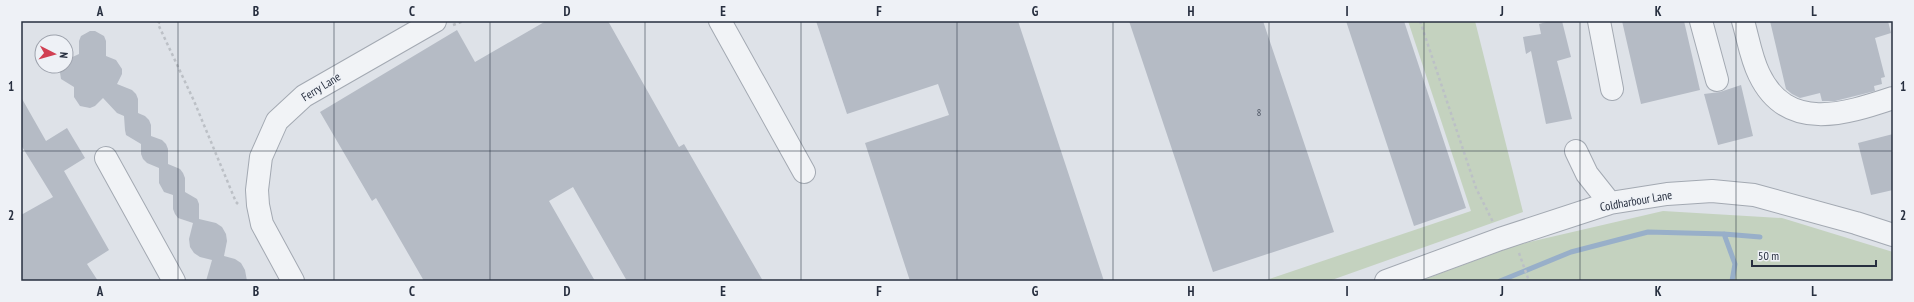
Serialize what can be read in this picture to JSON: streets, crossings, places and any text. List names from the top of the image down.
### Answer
{
  "streets": {
    "street": ["Ferry Lane", "Coldharbour Lane"]
  },
  "house_numbers": ["8"],
  "scale_bar": "50 m",
  "north": "right",
  "grid": {
    "columns": [
      "A",
      "B",
      "C",
      "D",
      "E",
      "F",
      "G",
      "H",
      "I",
      "J",
      "K",
      "L"
    ],
    "rows": ["1", "2"]
  }
}
